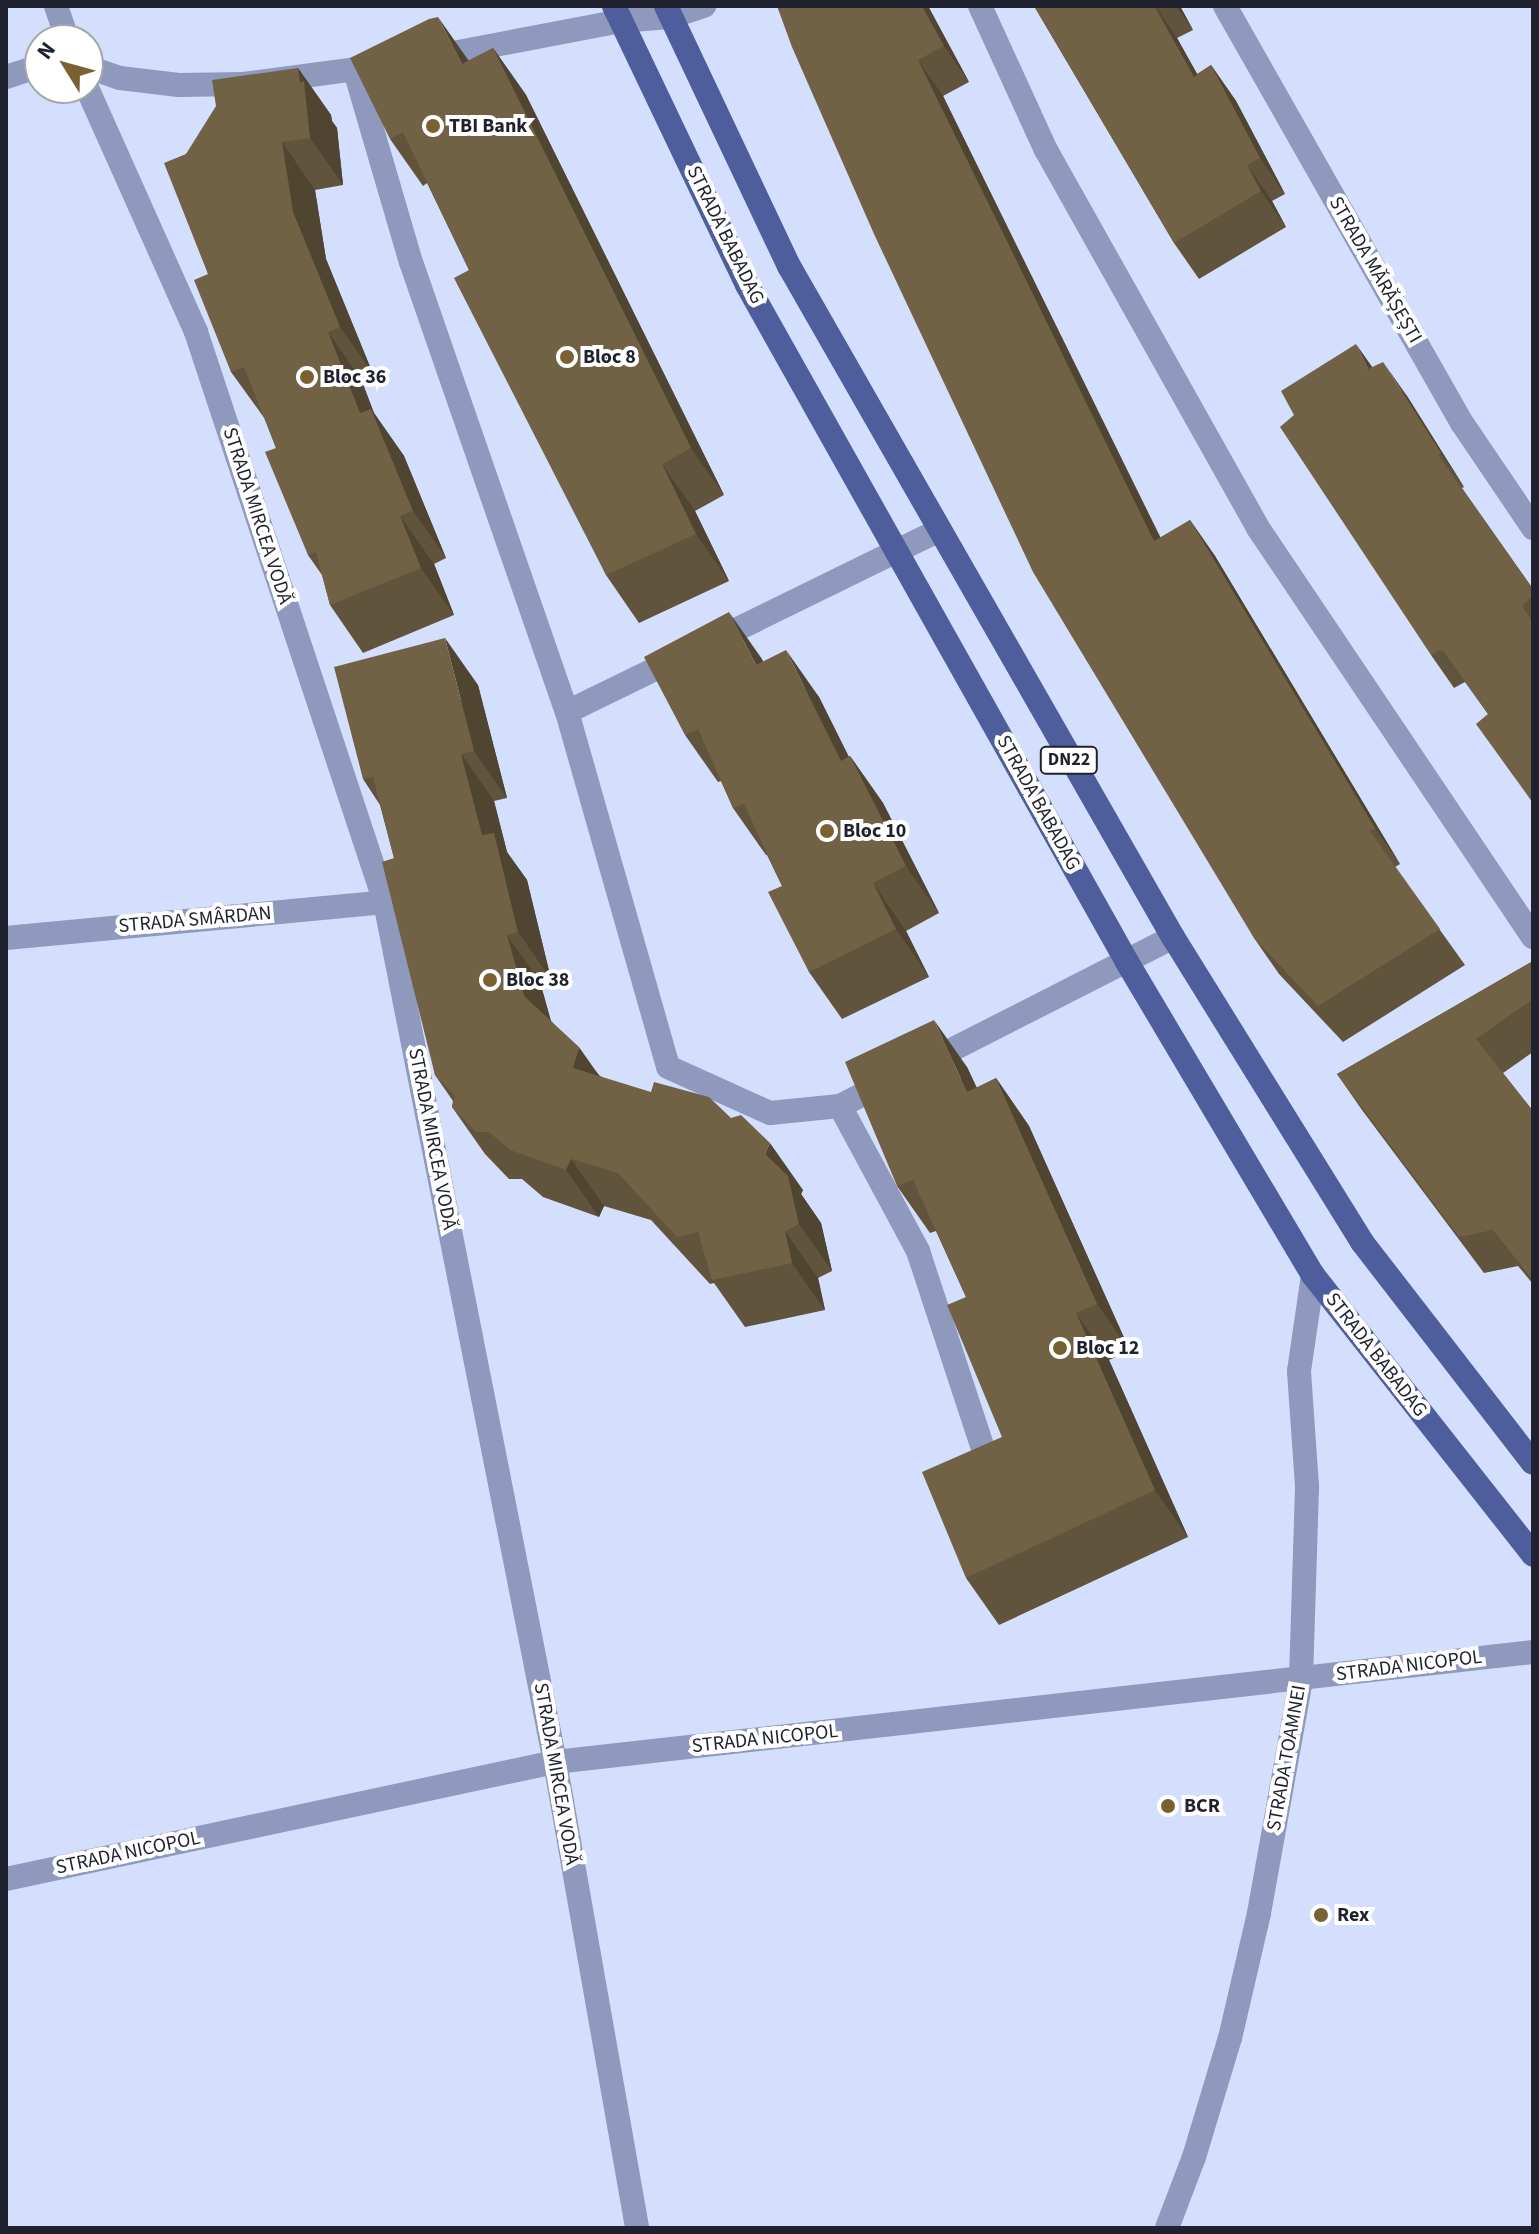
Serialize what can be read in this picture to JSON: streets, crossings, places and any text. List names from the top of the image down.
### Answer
{
  "streets": {
    "main road": ["STRADA BABADAG", "DN22"],
    "street": [
      "STRADA MĂRĂȘEȘTI",
      "STRADA MIRCEA VODĂ",
      "STRADA SMÂRDAN",
      "STRADA NICOPOL",
      "STRADA TOAMNEI"
    ]
  },
  "crossings": [
    ["STRADA BABADAG", "STRADA TOAMNEI"],
    ["STRADA MIRCEA VODĂ", "STRADA SMÂRDAN"],
    ["STRADA MIRCEA VODĂ", "STRADA NICOPOL"],
    ["STRADA NICOPOL", "STRADA TOAMNEI"]
  ],
  "places": [
    "TBI Bank",
    "Bloc 8",
    "Bloc 36",
    "Bloc 10",
    "Bloc 38",
    "Bloc 12",
    "BCR",
    "Rex"
  ],
  "north": "top left"
}
